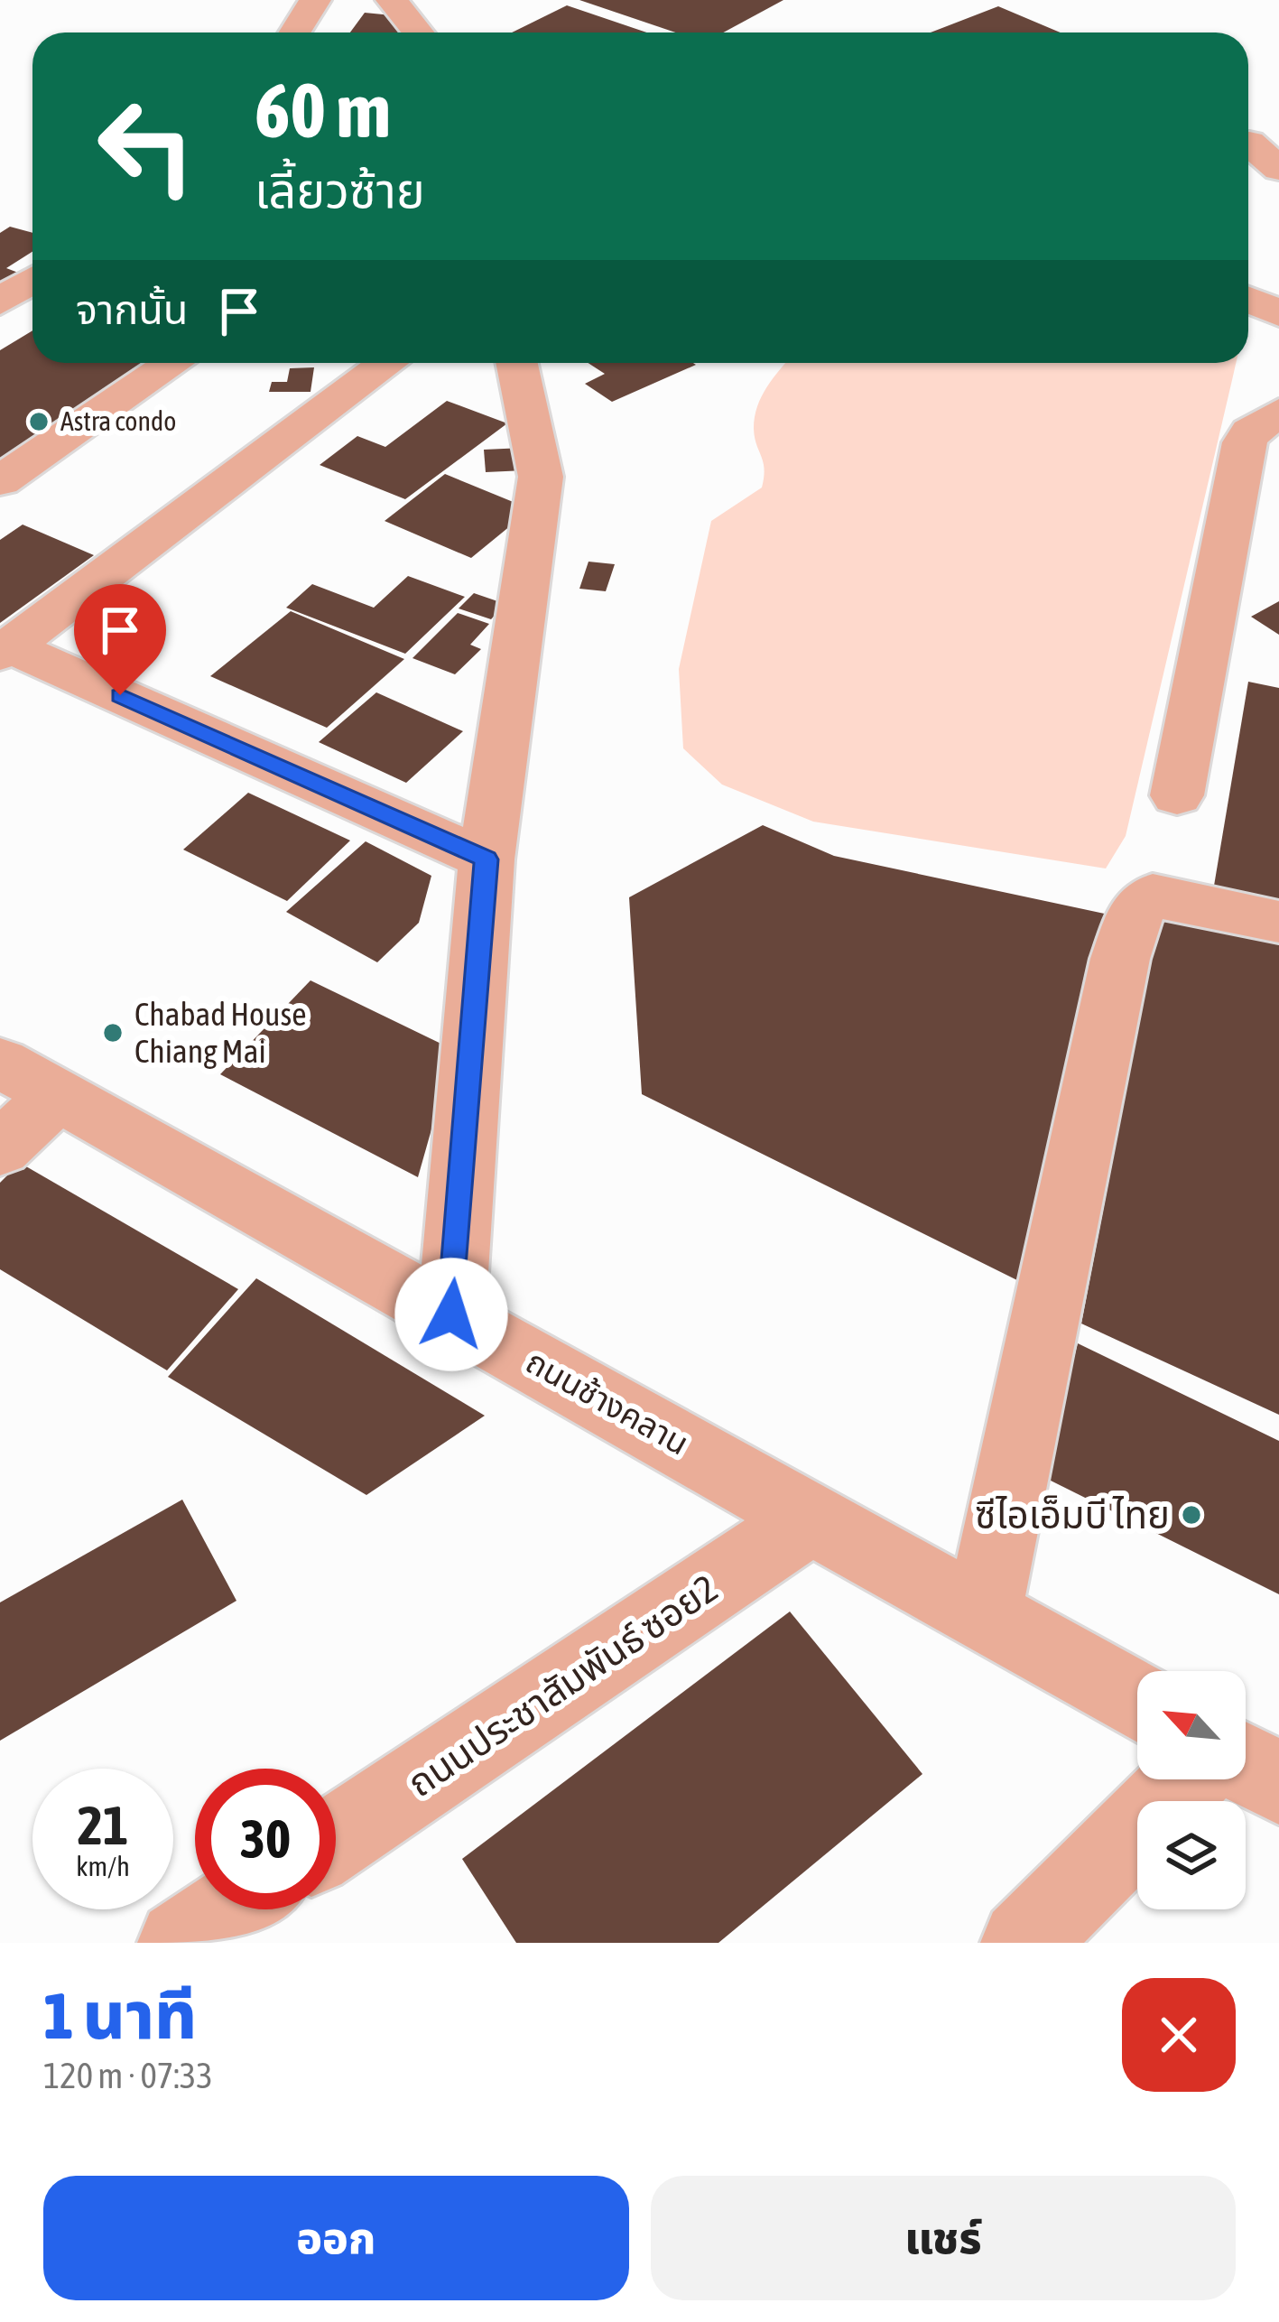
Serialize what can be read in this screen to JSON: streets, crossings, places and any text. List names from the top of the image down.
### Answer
{
  "streets": {
    "street": ["ถนนช้างคลาน", "ถนนประชาสัมพันธ์ ซอย2"]
  },
  "crossings": [
    ["ถนนช้างคลาน", "ถนนประชาสัมพันธ์ ซอย2"]
  ],
  "places": ["Astra condo", "Chabad House Chiang Mai", "ซีไอเอ็มบี ไทย"],
  "north": "top left",
  "page": {
    "turn": ["60 m", "เลี้ยวซ้าย"],
    "then": "จากนั้น",
    "speed": "21 km/h",
    "limit": "30",
    "heading": ["1 นาที", "120 m · 07:33"],
    "buttons": ["ออก", "แชร์"]
  }
}
